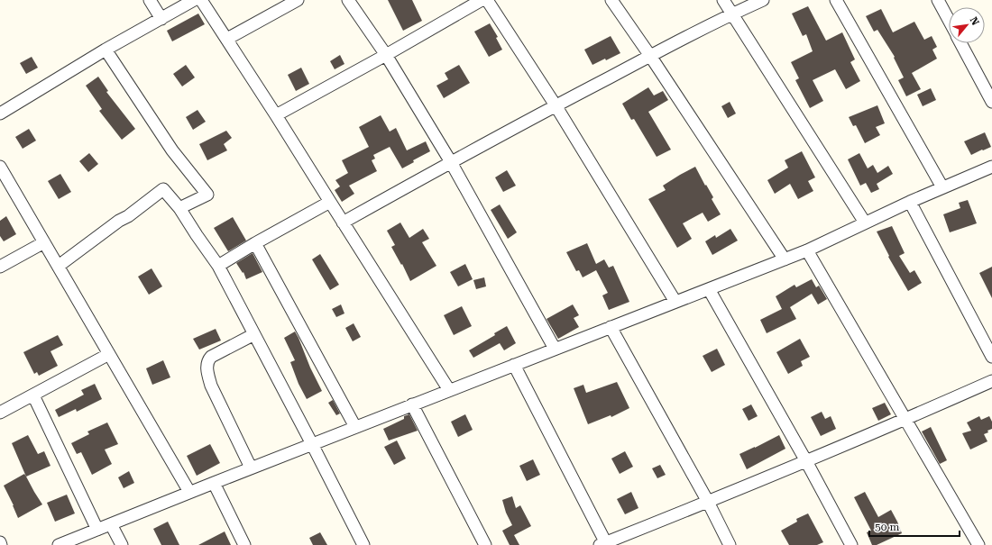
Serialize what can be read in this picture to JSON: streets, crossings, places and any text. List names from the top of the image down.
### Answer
{
  "scale_bar": "50 m",
  "north": "top right"
}
